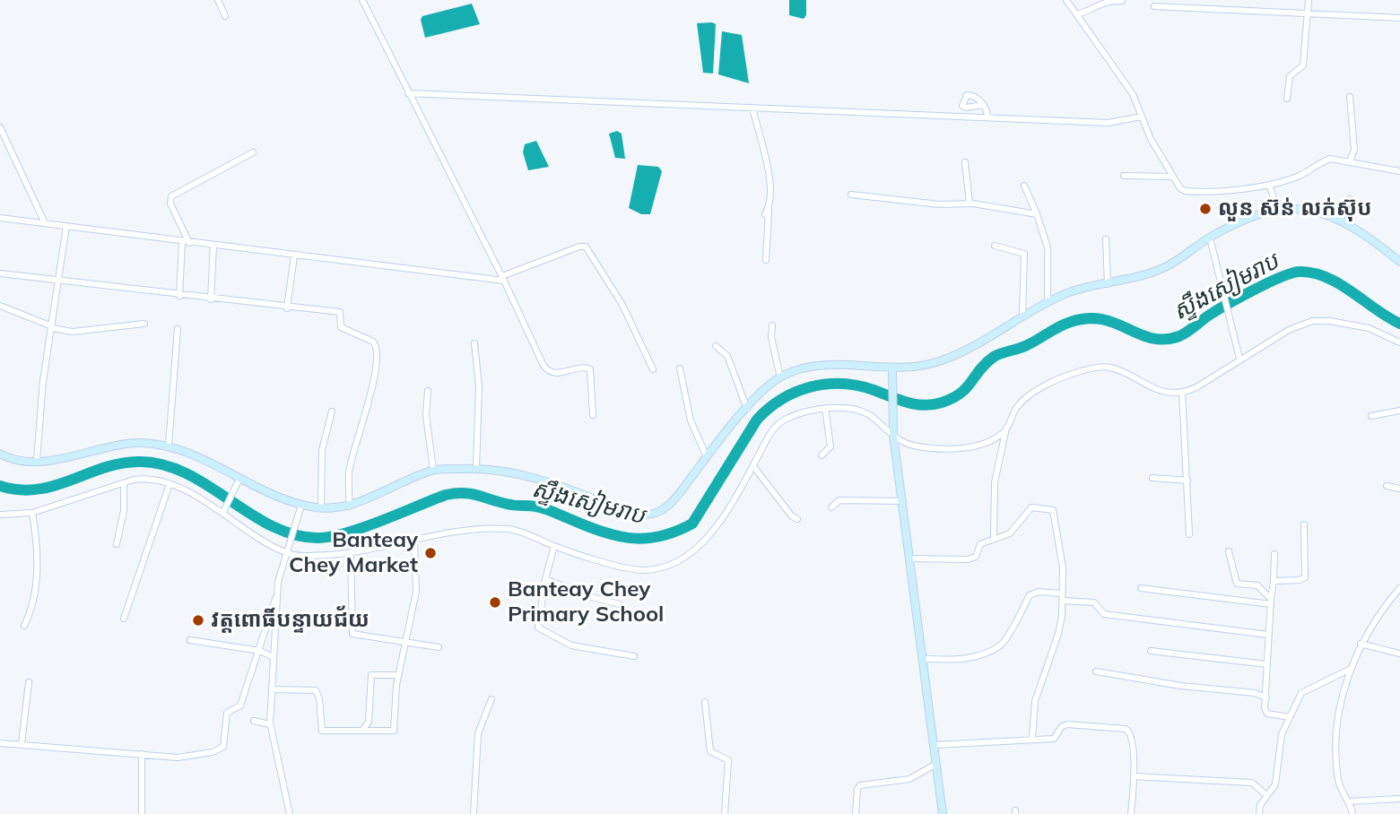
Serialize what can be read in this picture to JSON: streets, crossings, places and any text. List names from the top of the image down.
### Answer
{
  "water": ["ស្ទឹងសៀមរាប"],
  "places": [
    "លួន ស៊ន់ លក់ស៊ុប",
    "Banteay Chey Market",
    "Banteay Chey Primary School",
    "វត្តពោធិ៍បន្ទាយជ័យ"
  ]
}
